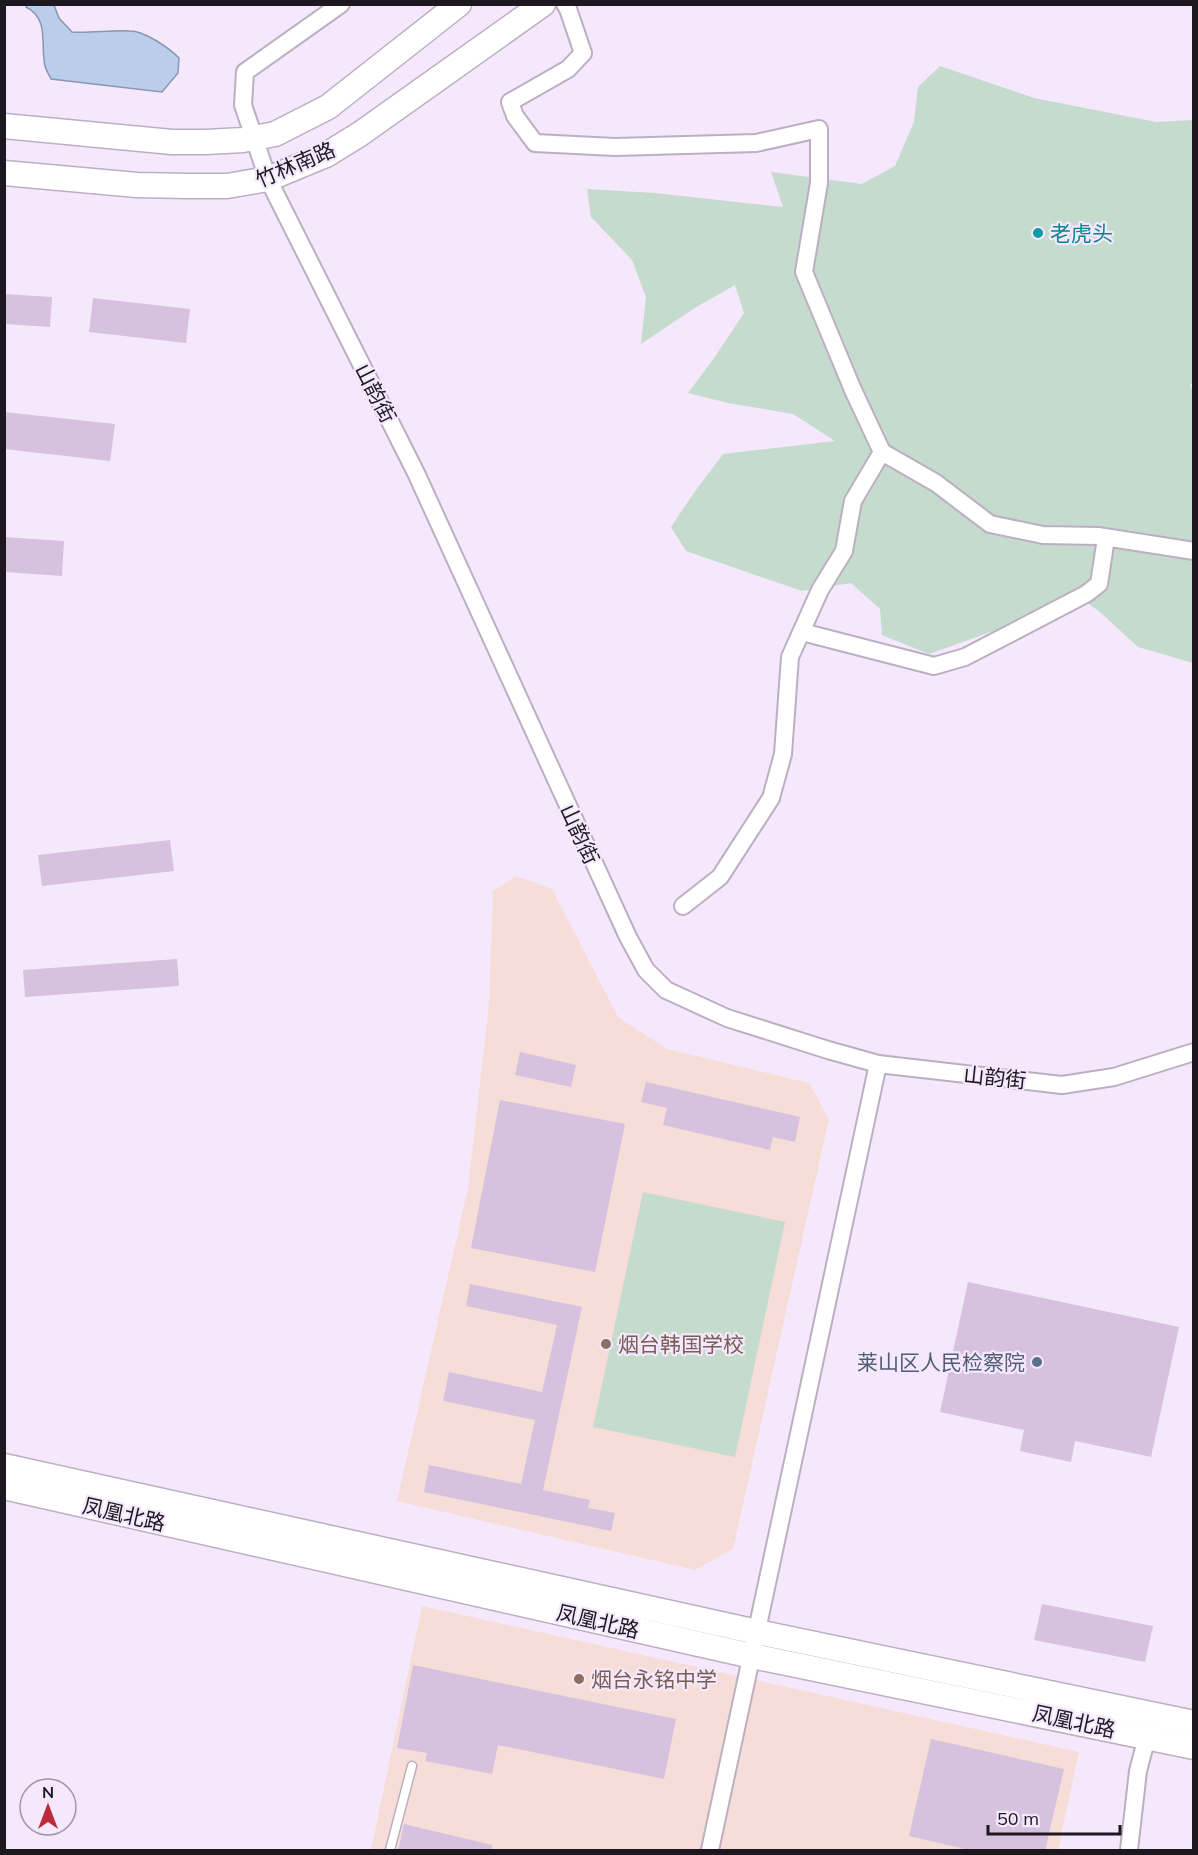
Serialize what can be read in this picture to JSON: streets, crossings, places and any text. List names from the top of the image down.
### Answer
{
  "streets": {
    "street": ["竹林南路", "山韵街", "凤凰北路"]
  },
  "crossings": [
    ["竹林南路", "山韵街"]
  ],
  "places": [
    "老虎头",
    "烟台韩国学校",
    "莱山区人民检察院",
    "烟台永铭中学"
  ],
  "scale_bar": "50 m",
  "north": "top"
}
